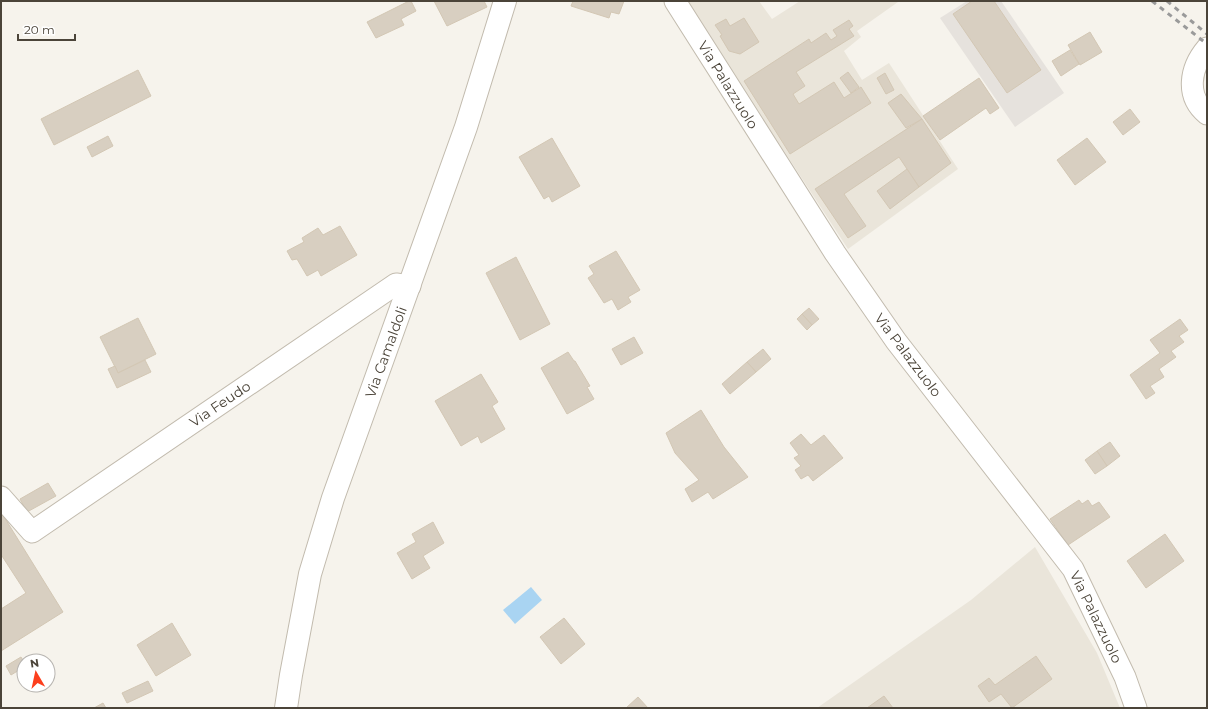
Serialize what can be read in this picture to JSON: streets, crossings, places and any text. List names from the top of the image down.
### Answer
{
  "streets": {
    "street": ["Via Palazzuolo", "Via Camaldoli", "Via Feudo"]
  },
  "crossings": [
    ["Via Camaldoli", "Via Feudo"]
  ],
  "scale_bar": "20 m",
  "north": "top"
}
